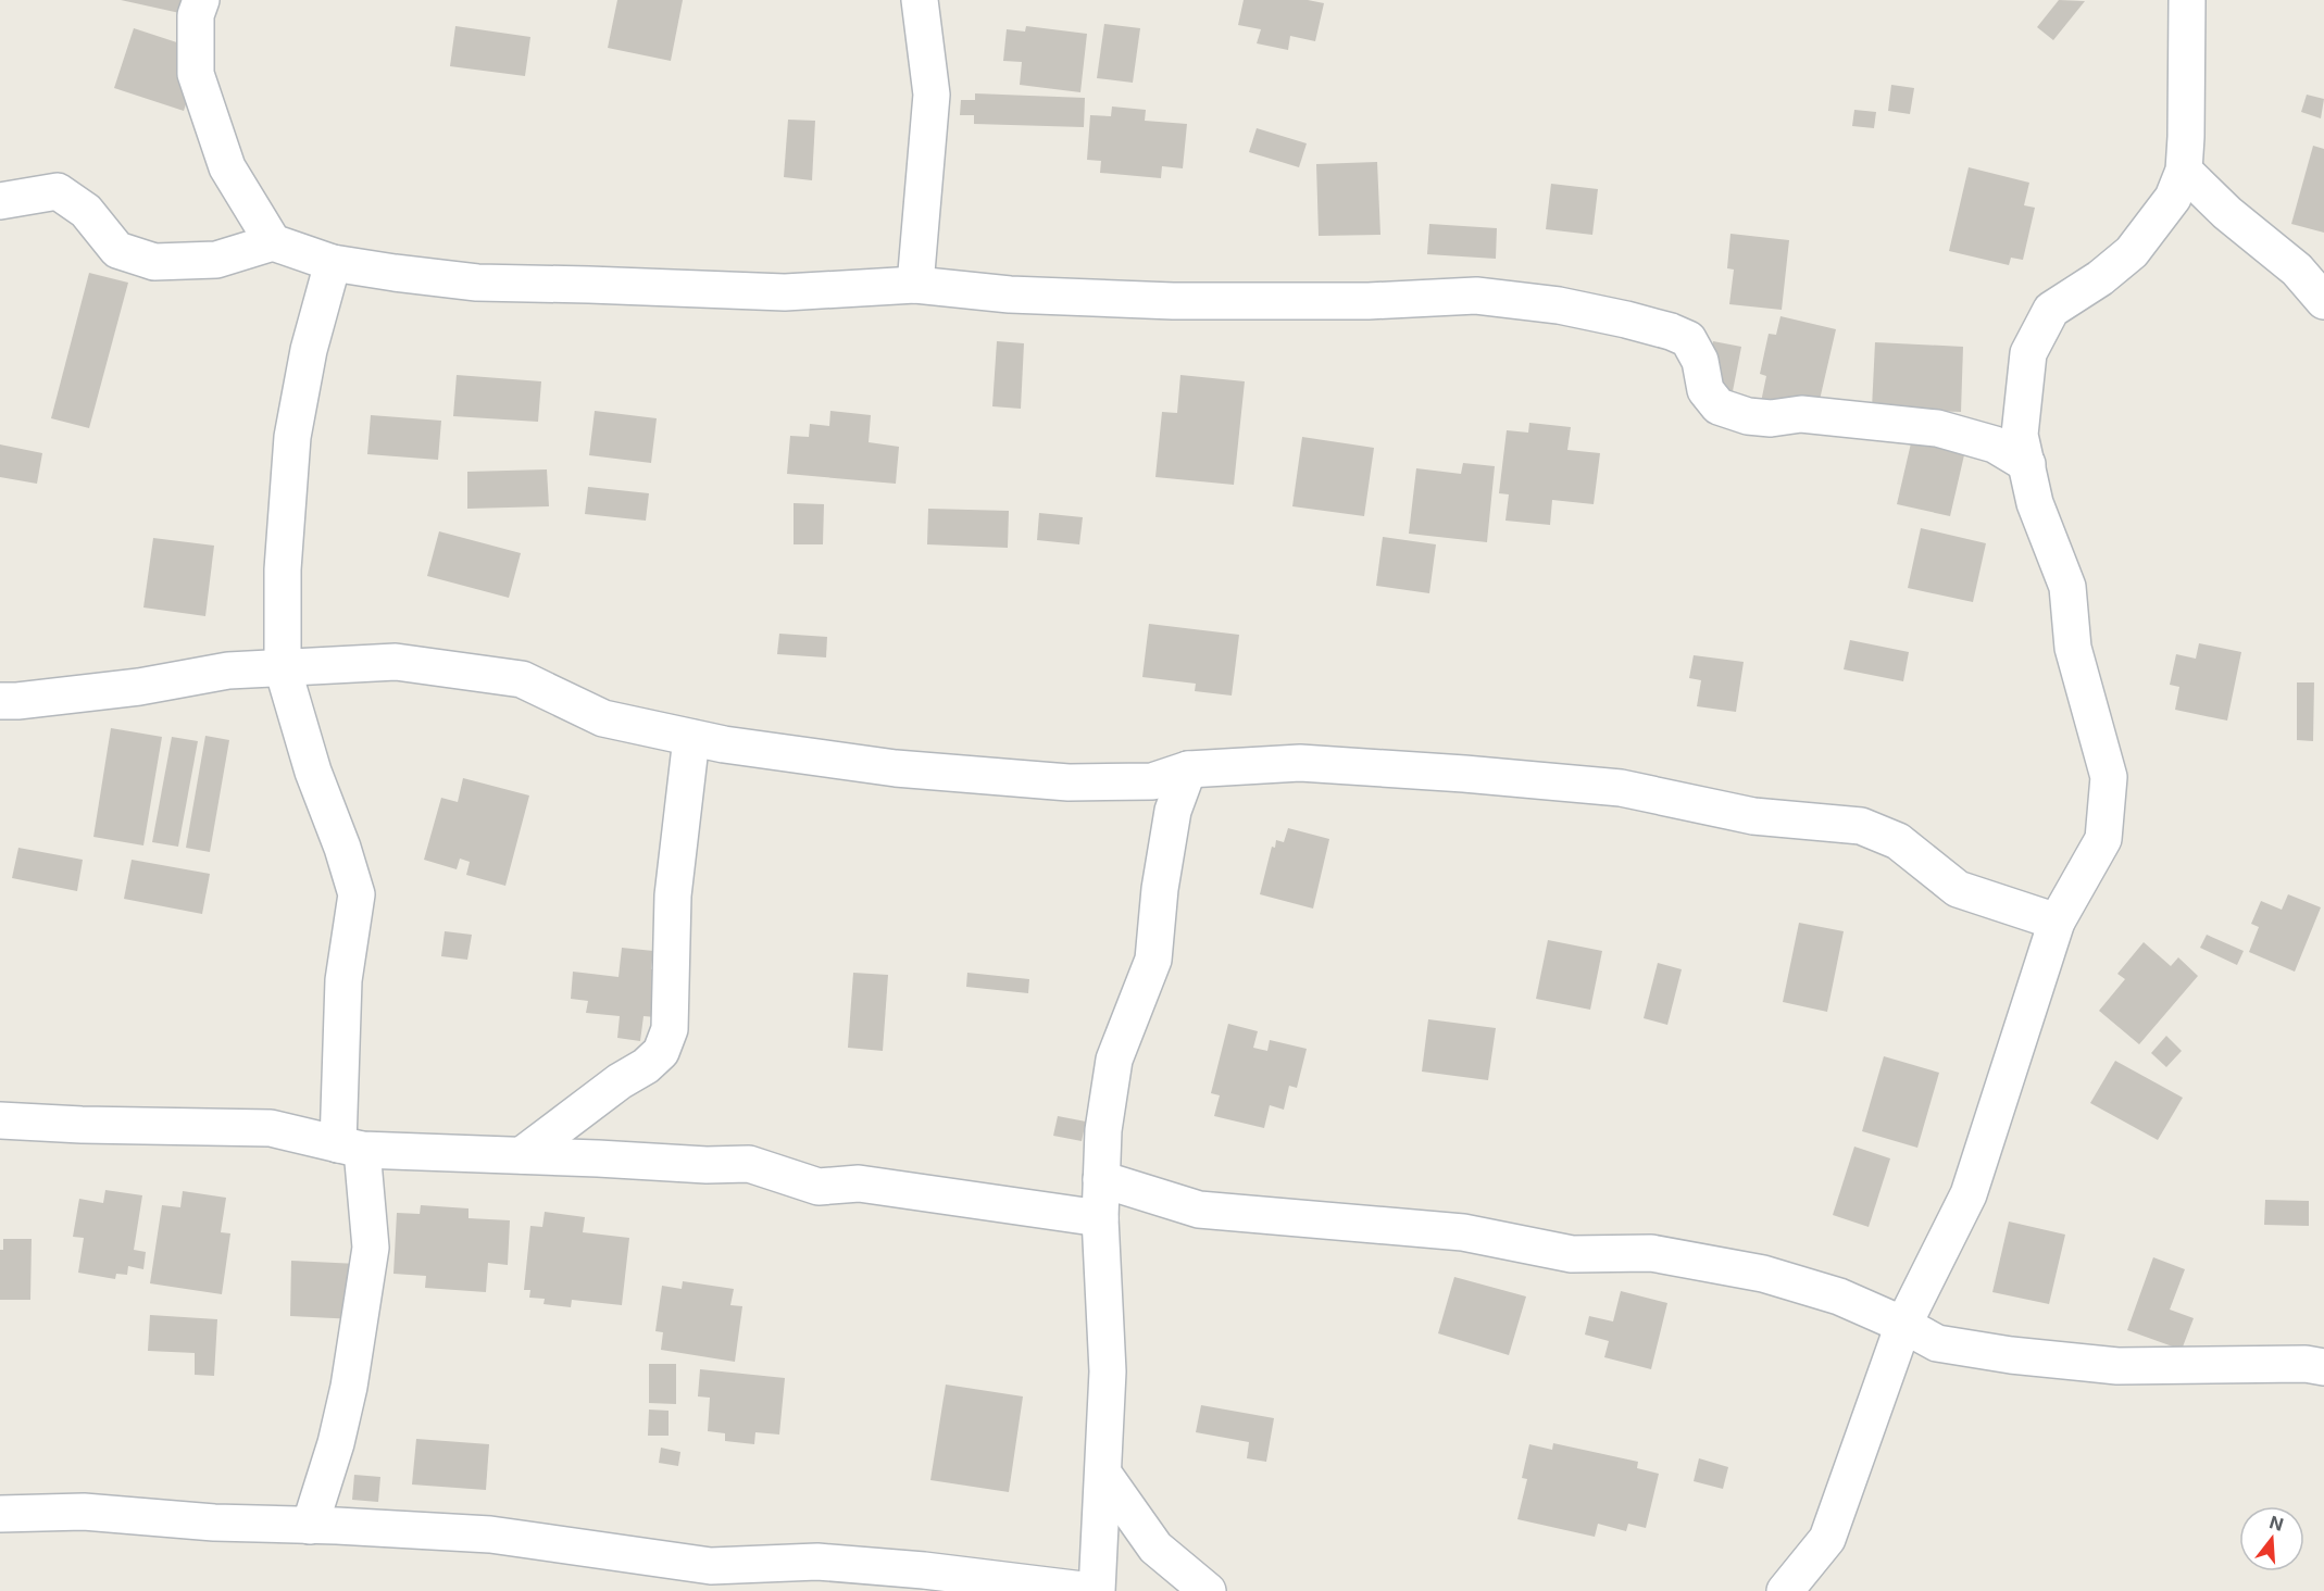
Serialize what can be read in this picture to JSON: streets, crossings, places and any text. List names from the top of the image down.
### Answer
{
  "north": "top"
}
